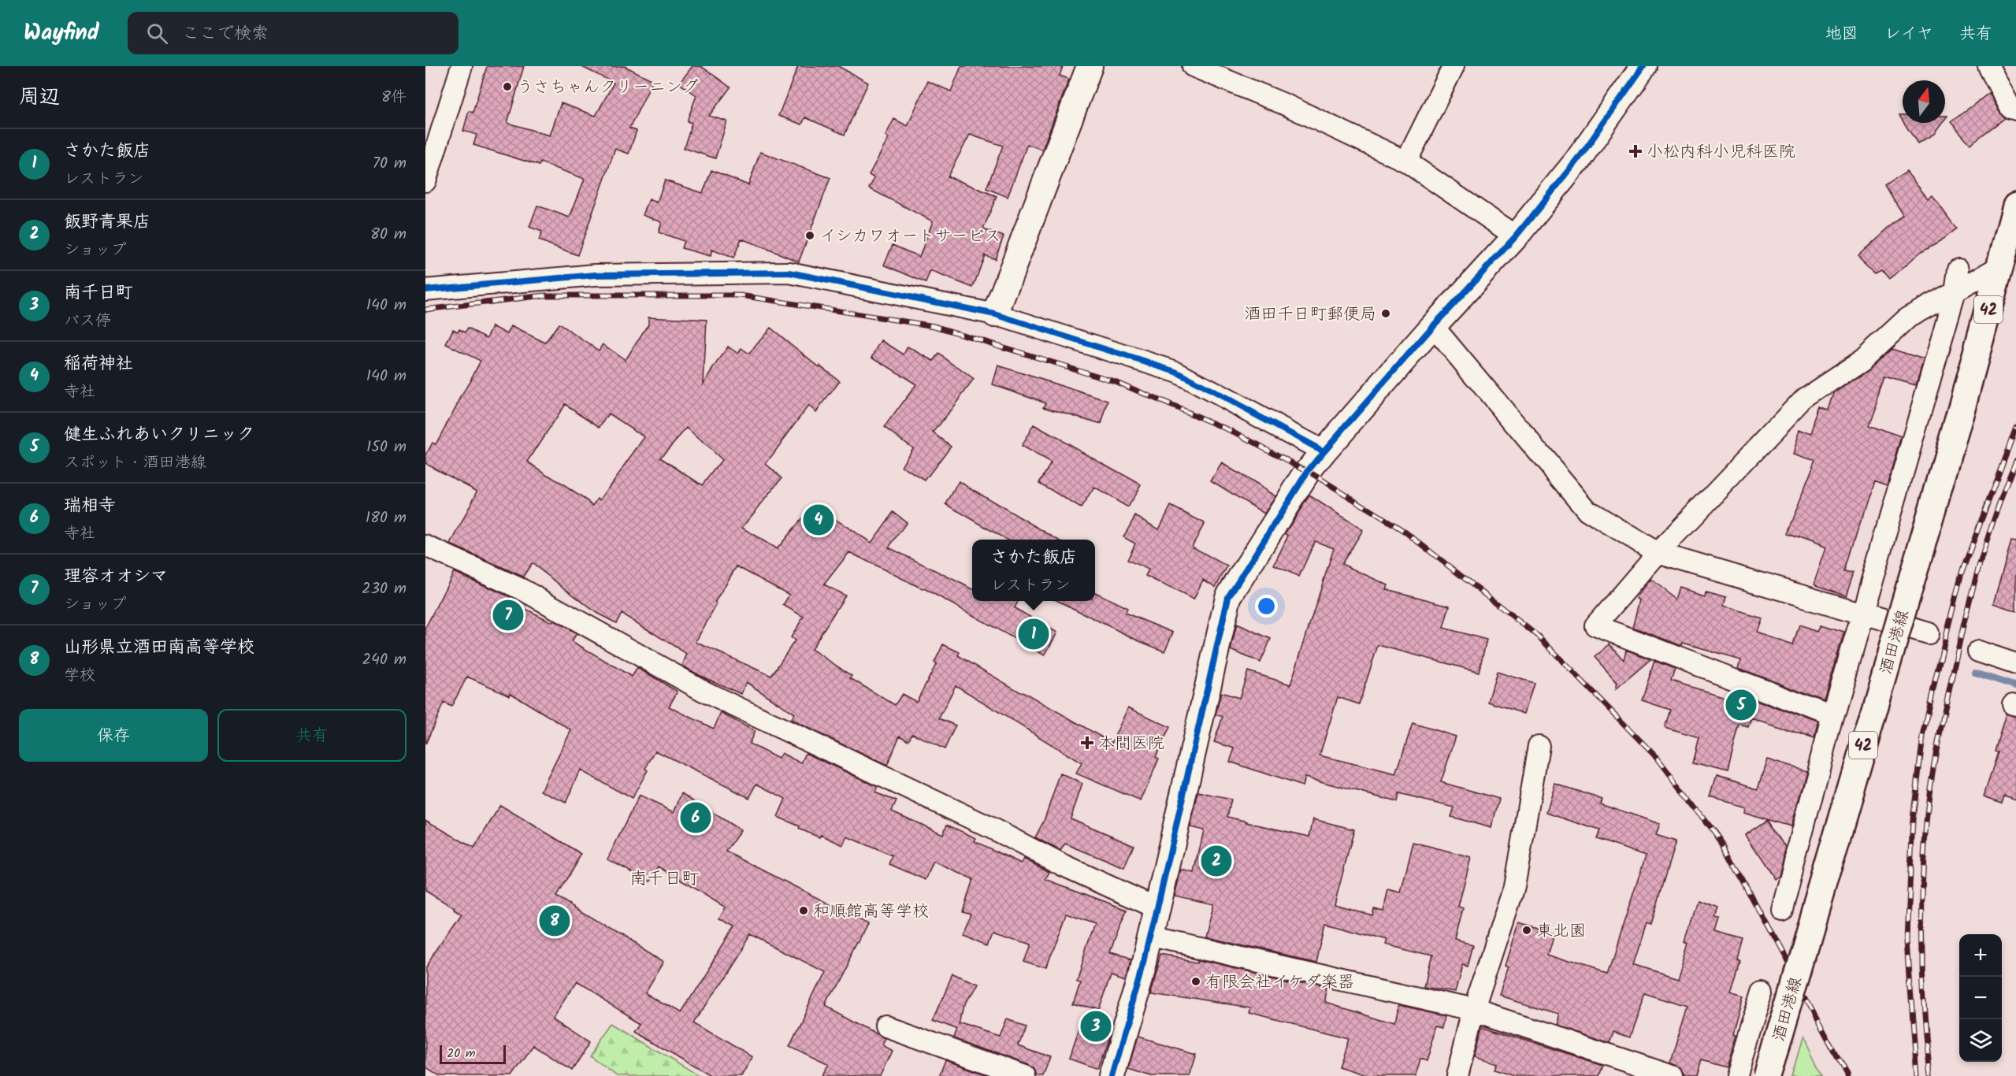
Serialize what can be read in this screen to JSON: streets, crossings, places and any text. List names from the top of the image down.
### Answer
{
  "streets": {
    "main road": ["42", "酒田港線"]
  },
  "districts": ["南千日町"],
  "places": {
    "other": [
      "うさちゃんクリーニング",
      "イシカワオートサービス",
      "酒田千日町郵便局",
      "和順館高等学校",
      "東北園",
      "有限会社イケダ楽器"
    ],
    "health": ["小松内科小児科医院", "本間医院"]
  },
  "scale_bar": "20 m",
  "north": "top",
  "page": {
    "header": "Wayfind",
    "search": "ここで検索",
    "nav": ["地図", "レイヤ", "共有"],
    "heading": ["周辺", "8件"],
    "list": [
      {
        "mark": "1",
        "name": "さかた飯店",
        "note": "レストラン",
        "value": "70 m"
      },
      {
        "mark": "2",
        "name": "飯野青果店",
        "note": "ショップ",
        "value": "80 m"
      },
      {
        "mark": "3",
        "name": "南千日町",
        "note": "バス停",
        "value": "140 m"
      },
      {
        "mark": "4",
        "name": "稲荷神社",
        "note": "寺社",
        "value": "140 m"
      },
      {
        "mark": "5",
        "name": "健生ふれあいクリニック",
        "note": "スポット · 酒田港線",
        "value": "150 m"
      },
      {
        "mark": "6",
        "name": "瑞相寺",
        "note": "寺社",
        "value": "180 m"
      },
      {
        "mark": "7",
        "name": "理容オオシマ",
        "note": "ショップ",
        "value": "230 m"
      },
      {
        "mark": "8",
        "name": "山形県立酒田南高等学校",
        "note": "学校",
        "value": "240 m"
      }
    ],
    "pins": [
      "4",
      "7",
      "1",
      "5",
      "6",
      "2",
      "8",
      "3"
    ],
    "popup": ["さかた飯店", "レストラン"],
    "buttons": ["保存", "共有"],
    "map_buttons": ["+", "−"],
    "scale": "20 m"
  }
}
